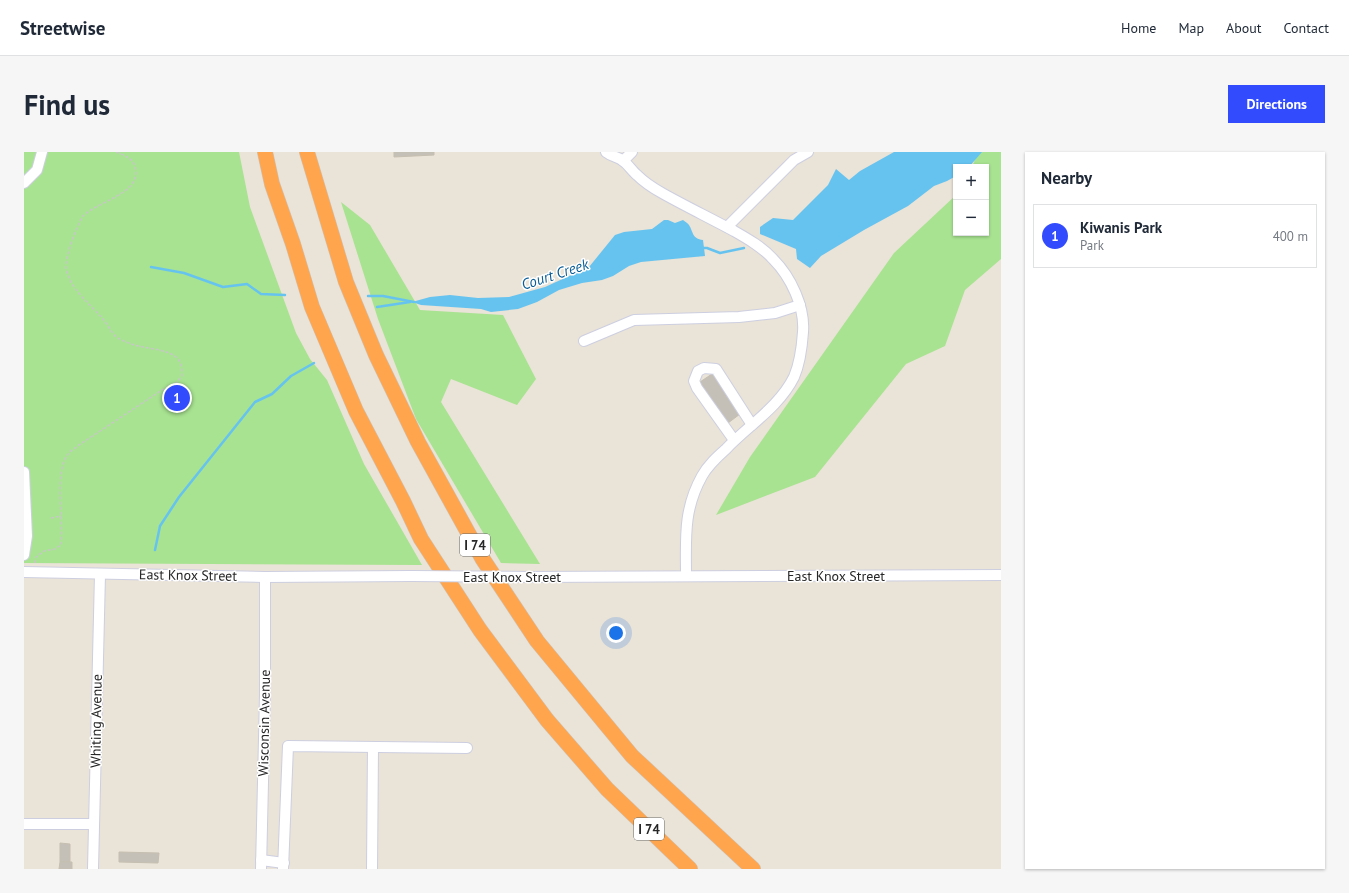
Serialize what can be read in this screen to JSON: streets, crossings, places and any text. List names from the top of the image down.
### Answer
{
  "streets": {
    "highway": ["I 74"],
    "street": ["East Knox Street", "Whiting Avenue", "Wisconsin Avenue"]
  },
  "crossings": [
    ["East Knox Street", "Whiting Avenue"],
    ["East Knox Street", "Wisconsin Avenue"]
  ],
  "water": ["Court Creek"],
  "page": {
    "header": "Streetwise",
    "nav": [
      "Home",
      "Map",
      "About",
      "Contact"
    ],
    "buttons": "Directions",
    "title": "Find us",
    "heading": "Nearby",
    "map_buttons": ["+", "−"],
    "list": [
      {
        "mark": "1",
        "name": "Kiwanis Park",
        "note": "Park",
        "value": "400 m"
      }
    ],
    "pins": "1"
  }
}
